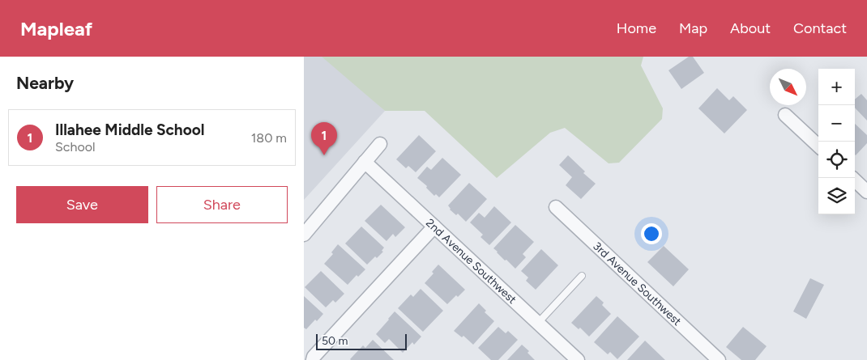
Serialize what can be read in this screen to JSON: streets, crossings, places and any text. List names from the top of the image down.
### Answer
{
  "streets": {
    "street": ["2nd Avenue Southwest", "3rd Avenue Southwest"]
  },
  "scale_bar": "50 m",
  "north": "bottom right",
  "page": {
    "header": "Mapleaf",
    "nav": [
      "Home",
      "Map",
      "About",
      "Contact"
    ],
    "heading": "Nearby",
    "map_buttons": ["+", "−"],
    "list": [
      {
        "mark": "1",
        "name": "Illahee Middle School",
        "note": "School",
        "value": "180 m"
      }
    ],
    "pins": "1",
    "buttons": ["Save", "Share"],
    "scale": "50 m"
  }
}
